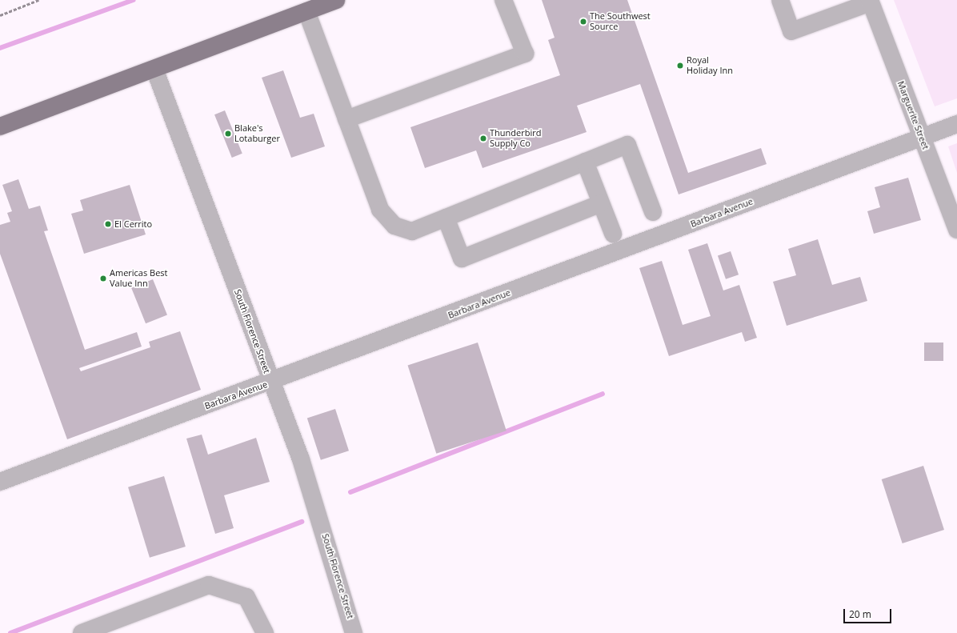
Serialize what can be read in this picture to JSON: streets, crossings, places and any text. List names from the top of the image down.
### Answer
{
  "streets": {
    "street": ["Marguerite Street", "Barbara Avenue", "South Florence Street"]
  },
  "crossings": [
    ["Marguerite Street", "Barbara Avenue"],
    ["Barbara Avenue", "South Florence Street"]
  ],
  "places": [
    "The Southwest Source",
    "Royal Holiday Inn",
    "Blake's Lotaburger",
    "Thunderbird Supply Co",
    "El Cerrito",
    "Americas Best Value Inn"
  ],
  "scale_bar": "20 m"
}
